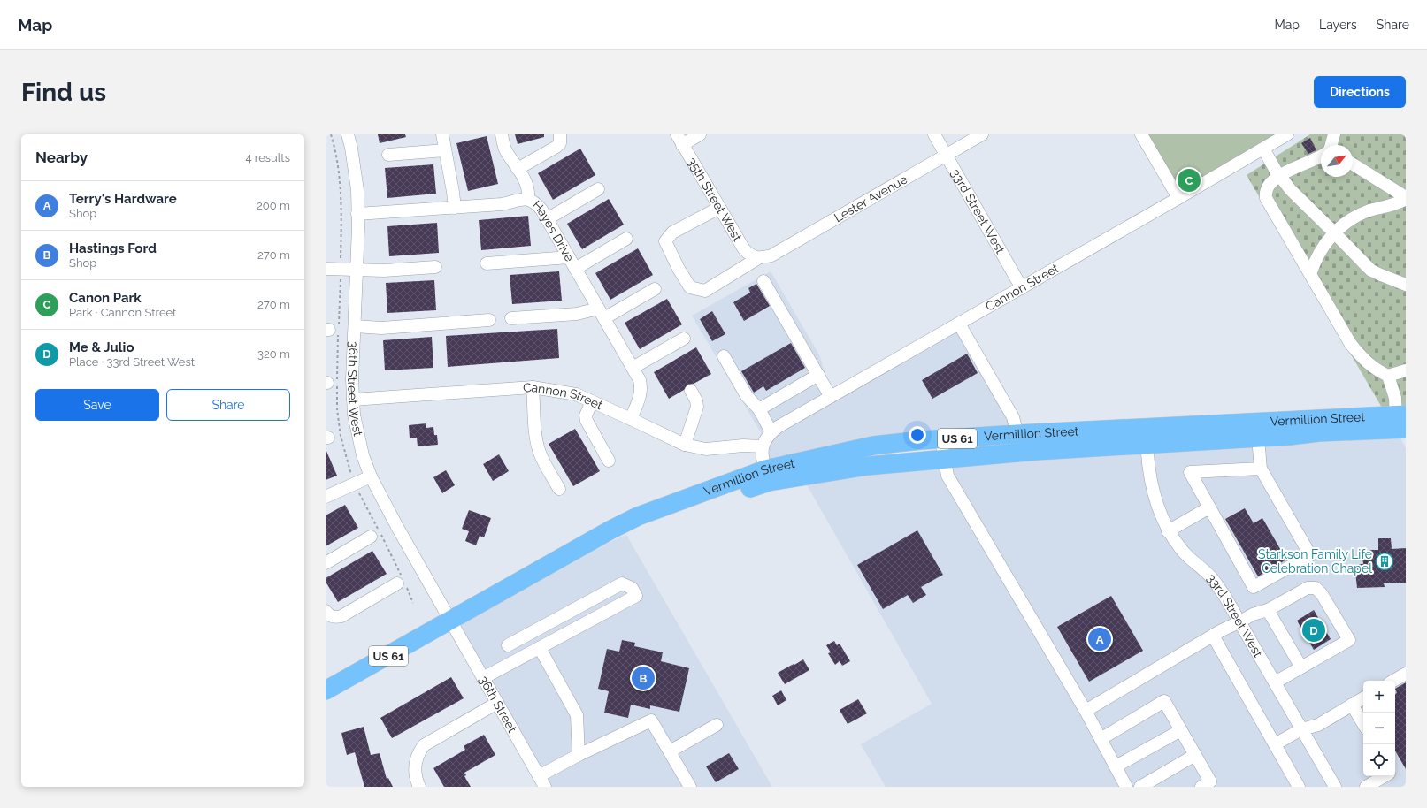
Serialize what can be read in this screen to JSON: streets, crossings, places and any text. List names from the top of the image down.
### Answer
{
  "streets": {
    "highway": ["Vermillion Street", "US 61"],
    "street": [
      "35th Street West",
      "Lester Avenue",
      "33rd Street West",
      "Hayes Drive",
      "Cannon Street",
      "36th Street West",
      "36th Street"
    ]
  },
  "crossings": [
    ["35th Street West", "Lester Avenue"],
    ["Lester Avenue", "33rd Street West"],
    ["33rd Street West", "Cannon Street"],
    ["33rd Street West", "Vermillion Street"],
    ["Hayes Drive", "Cannon Street"],
    ["Hayes Drive", "36th Street West"],
    ["Cannon Street", "36th Street West"],
    ["36th Street West", "Vermillion Street"],
    ["36th Street West", "US 61"],
    ["36th Street West", "36th Street"],
    ["Vermillion Street", "US 61"],
    ["Vermillion Street", "36th Street"],
    ["US 61", "36th Street"]
  ],
  "places": {
    "building": ["Starkson Family Life Celebration Chapel"]
  },
  "north": "top right",
  "page": {
    "header": "Map",
    "nav": ["Map", "Layers", "Share"],
    "buttons": [
      "Directions",
      ["Save", "Share"]
    ],
    "title": "Find us",
    "heading": ["Nearby", "4 results"],
    "pins": [
      "C",
      "D",
      "A",
      "B"
    ],
    "list": [
      {
        "mark": "A",
        "name": "Terry's Hardware",
        "note": "Shop",
        "value": "200 m"
      },
      {
        "mark": "B",
        "name": "Hastings Ford",
        "note": "Shop",
        "value": "270 m"
      },
      {
        "mark": "C",
        "name": "Canon Park",
        "note": "Park · Cannon Street",
        "value": "270 m"
      },
      {
        "mark": "D",
        "name": "Me & Julio",
        "note": "Place · 33rd Street West",
        "value": "320 m"
      }
    ],
    "map_buttons": ["+", "−"]
  }
}
